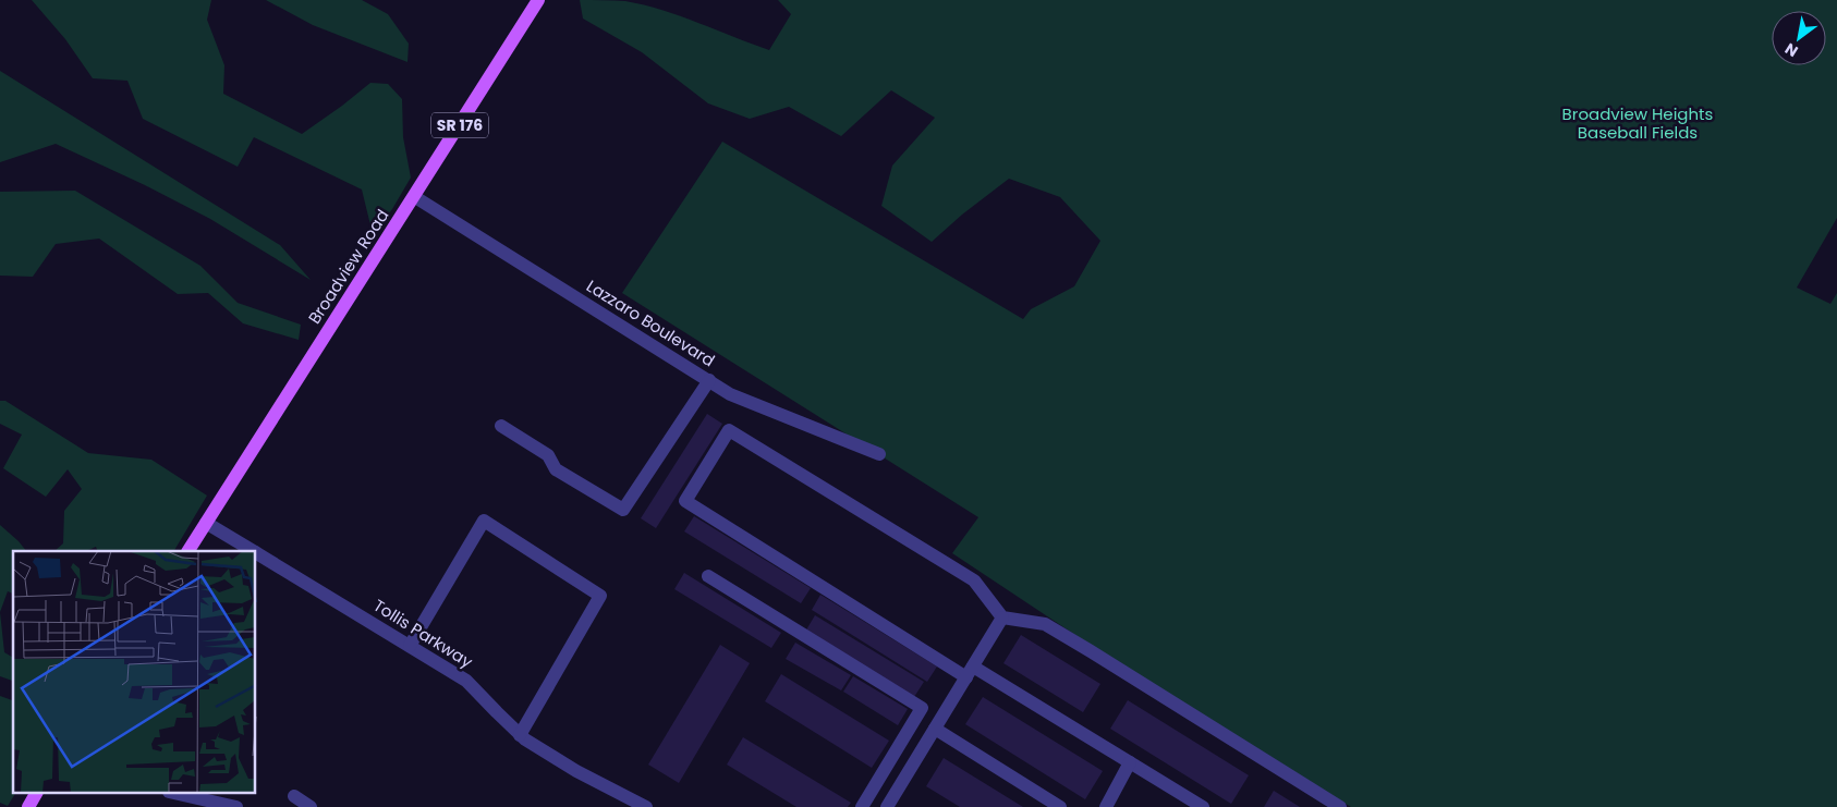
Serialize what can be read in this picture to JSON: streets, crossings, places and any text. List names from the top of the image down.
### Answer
{
  "streets": {
    "main road": ["SR 176", "Broadview Road"],
    "street": ["Lazzaro Boulevard", "Tollis Parkway"]
  },
  "crossings": [
    ["Broadview Road", "Lazzaro Boulevard"],
    ["Broadview Road", "Tollis Parkway"]
  ],
  "parks": ["Broadview Heights Baseball Fields"],
  "north": "bottom left"
}
